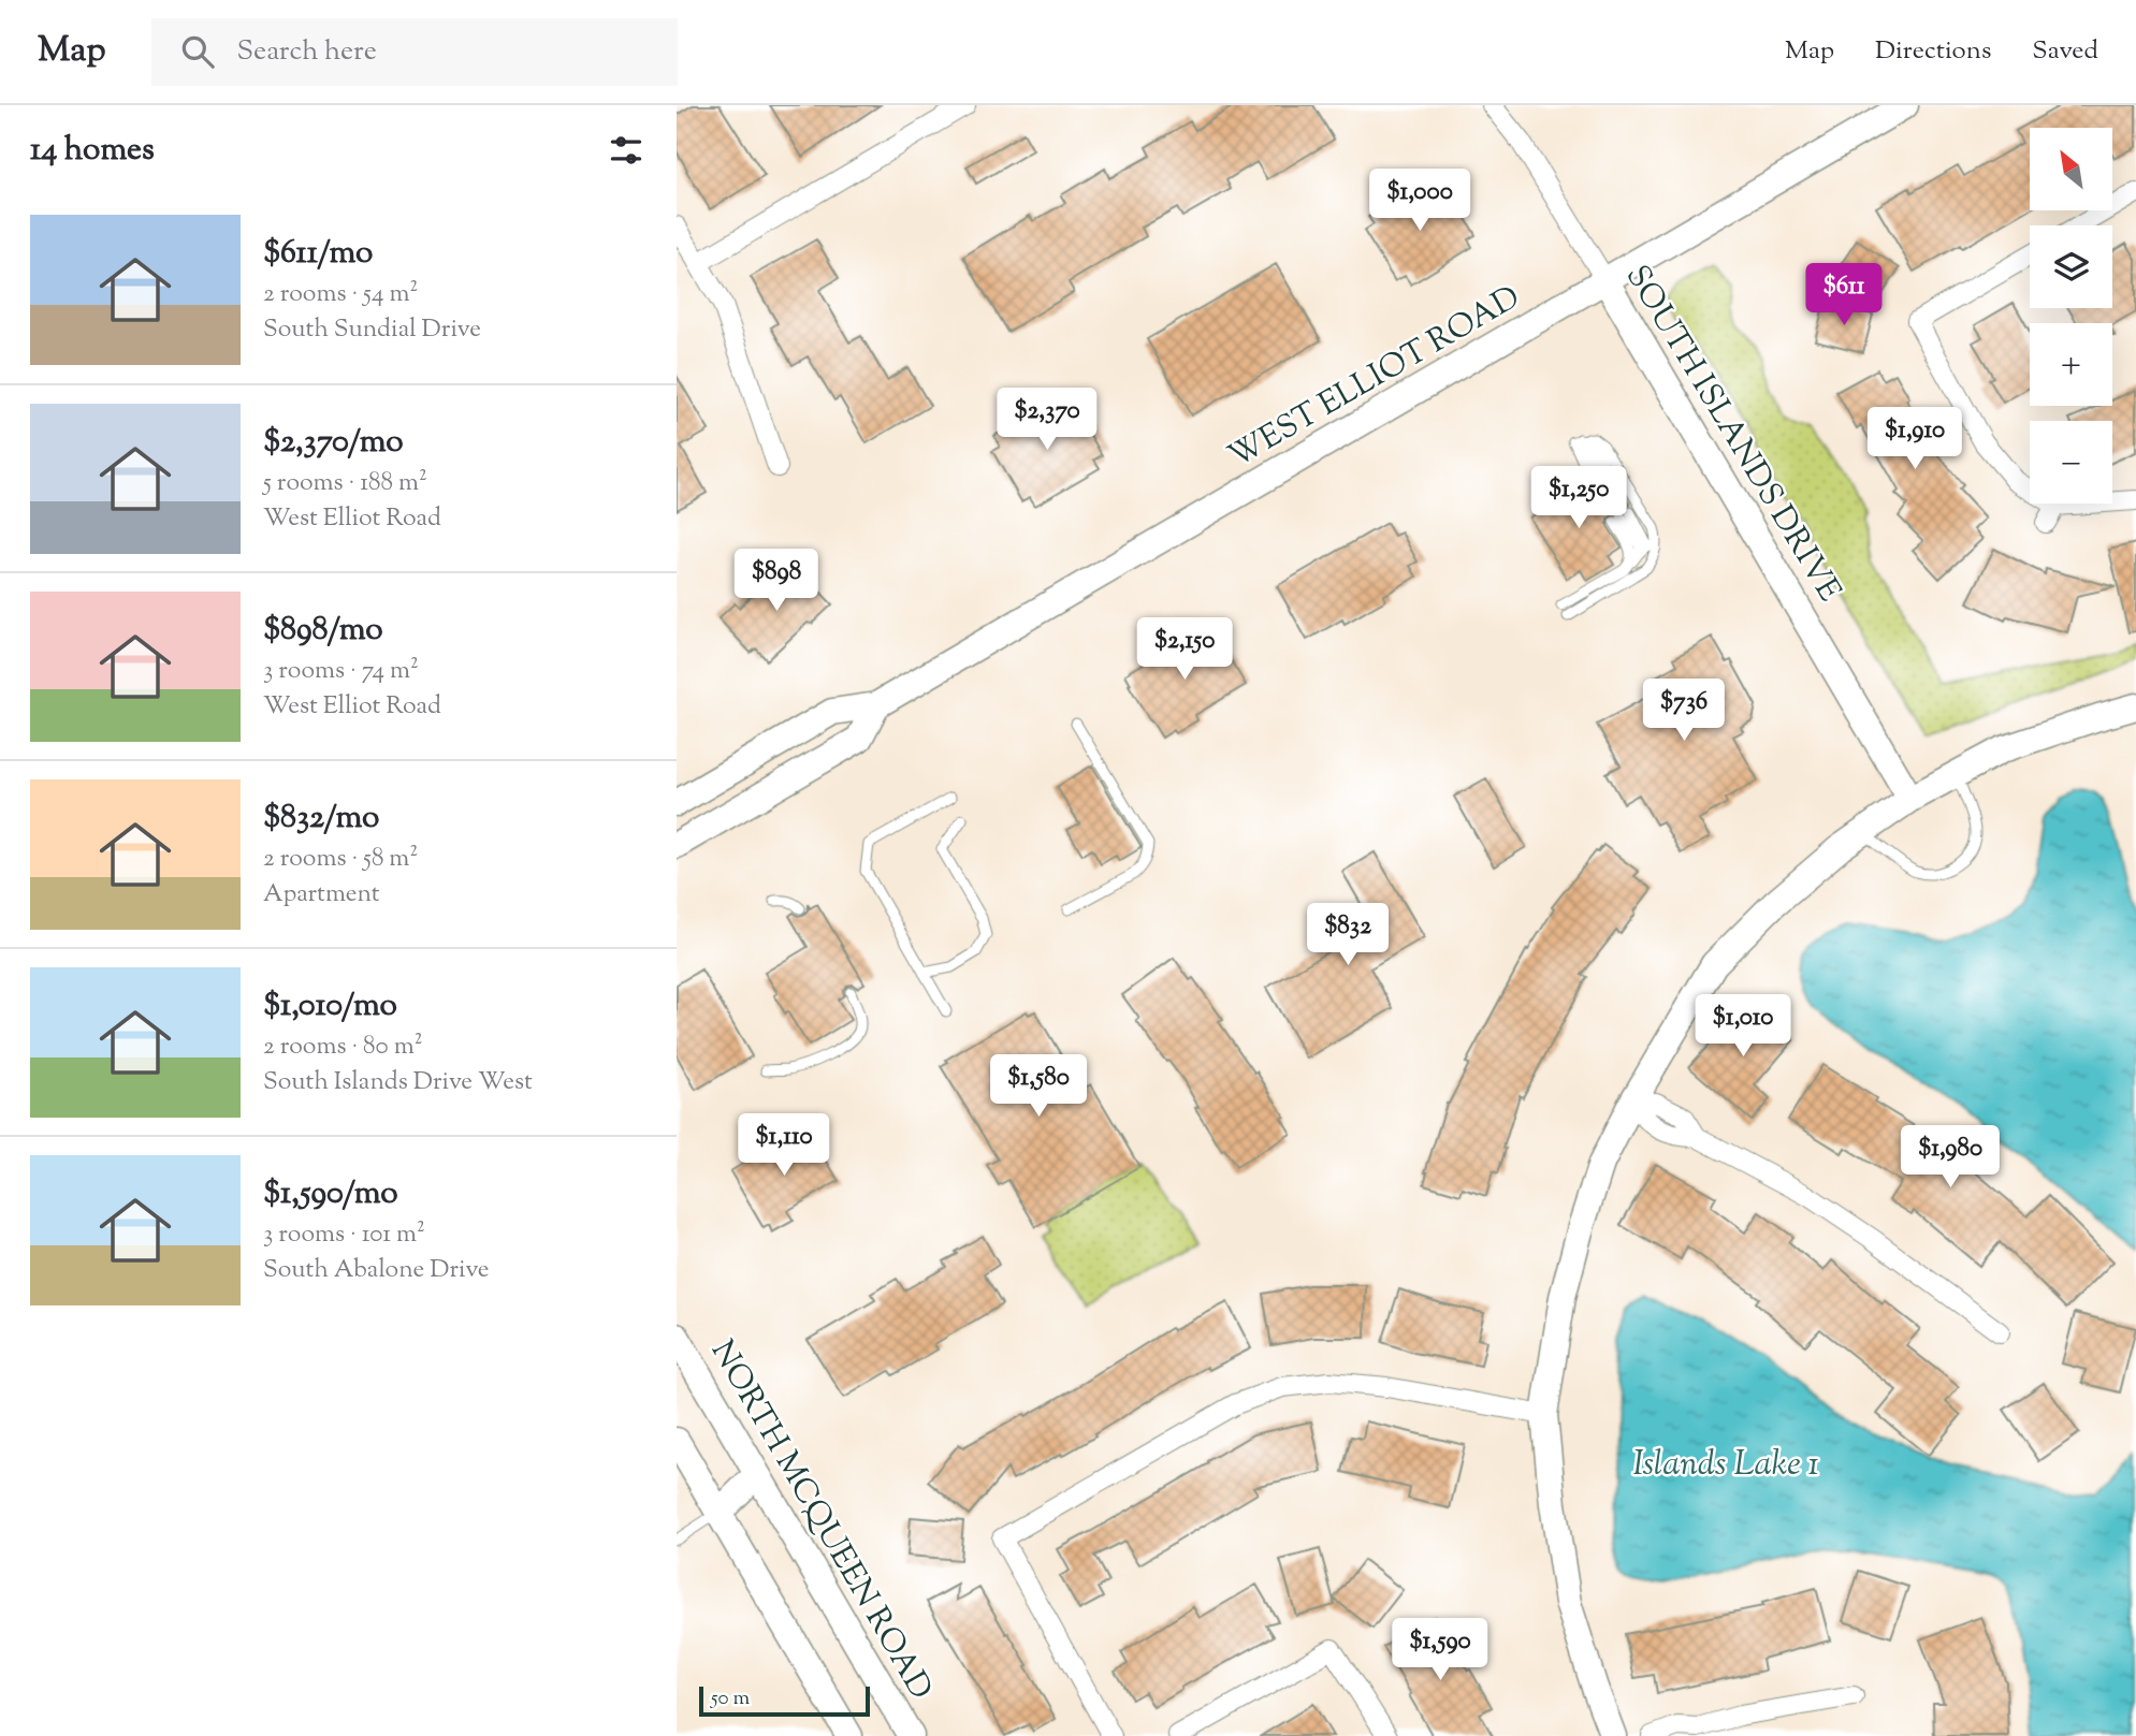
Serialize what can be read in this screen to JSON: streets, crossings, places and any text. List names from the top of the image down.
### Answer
{
  "streets": {
    "main road": ["WEST ELLIOT ROAD", "SOUTH ISLANDS DRIVE", "NORTH MCQUEEN ROAD"]
  },
  "crossings": [
    ["WEST ELLIOT ROAD", "SOUTH ISLANDS DRIVE"]
  ],
  "water": ["Islands Lake 1"],
  "scale_bar": "50 m",
  "north": "top left",
  "page": {
    "header": "Map",
    "search": "Search here",
    "nav": ["Map", "Directions", "Saved"],
    "heading": "14 homes",
    "map_buttons": ["+", "−"],
    "price": [
      "$1,000",
      "$611",
      "$2,370",
      "$1,910",
      "$1,250",
      "$898",
      "$2,150",
      "$736",
      "$832",
      "$1,010",
      "$1,580",
      "$1,110",
      "$1,980",
      "$1,590"
    ],
    "list": [
      {
        "name": "$611/mo",
        "note": "2 rooms · 54 m² · South Sundial Drive"
      },
      {
        "name": "$2,370/mo",
        "note": "5 rooms · 188 m² · West Elliot Road"
      },
      {
        "name": "$898/mo",
        "note": "3 rooms · 74 m² · West Elliot Road"
      },
      {
        "name": "$832/mo",
        "note": "2 rooms · 58 m² · Apartment"
      },
      {
        "name": "$1,010/mo",
        "note": "2 rooms · 80 m² · South Islands Drive West"
      },
      {
        "name": "$1,590/mo",
        "note": "3 rooms · 101 m² · South Abalone Drive"
      }
    ],
    "scale": "50 m"
  }
}
